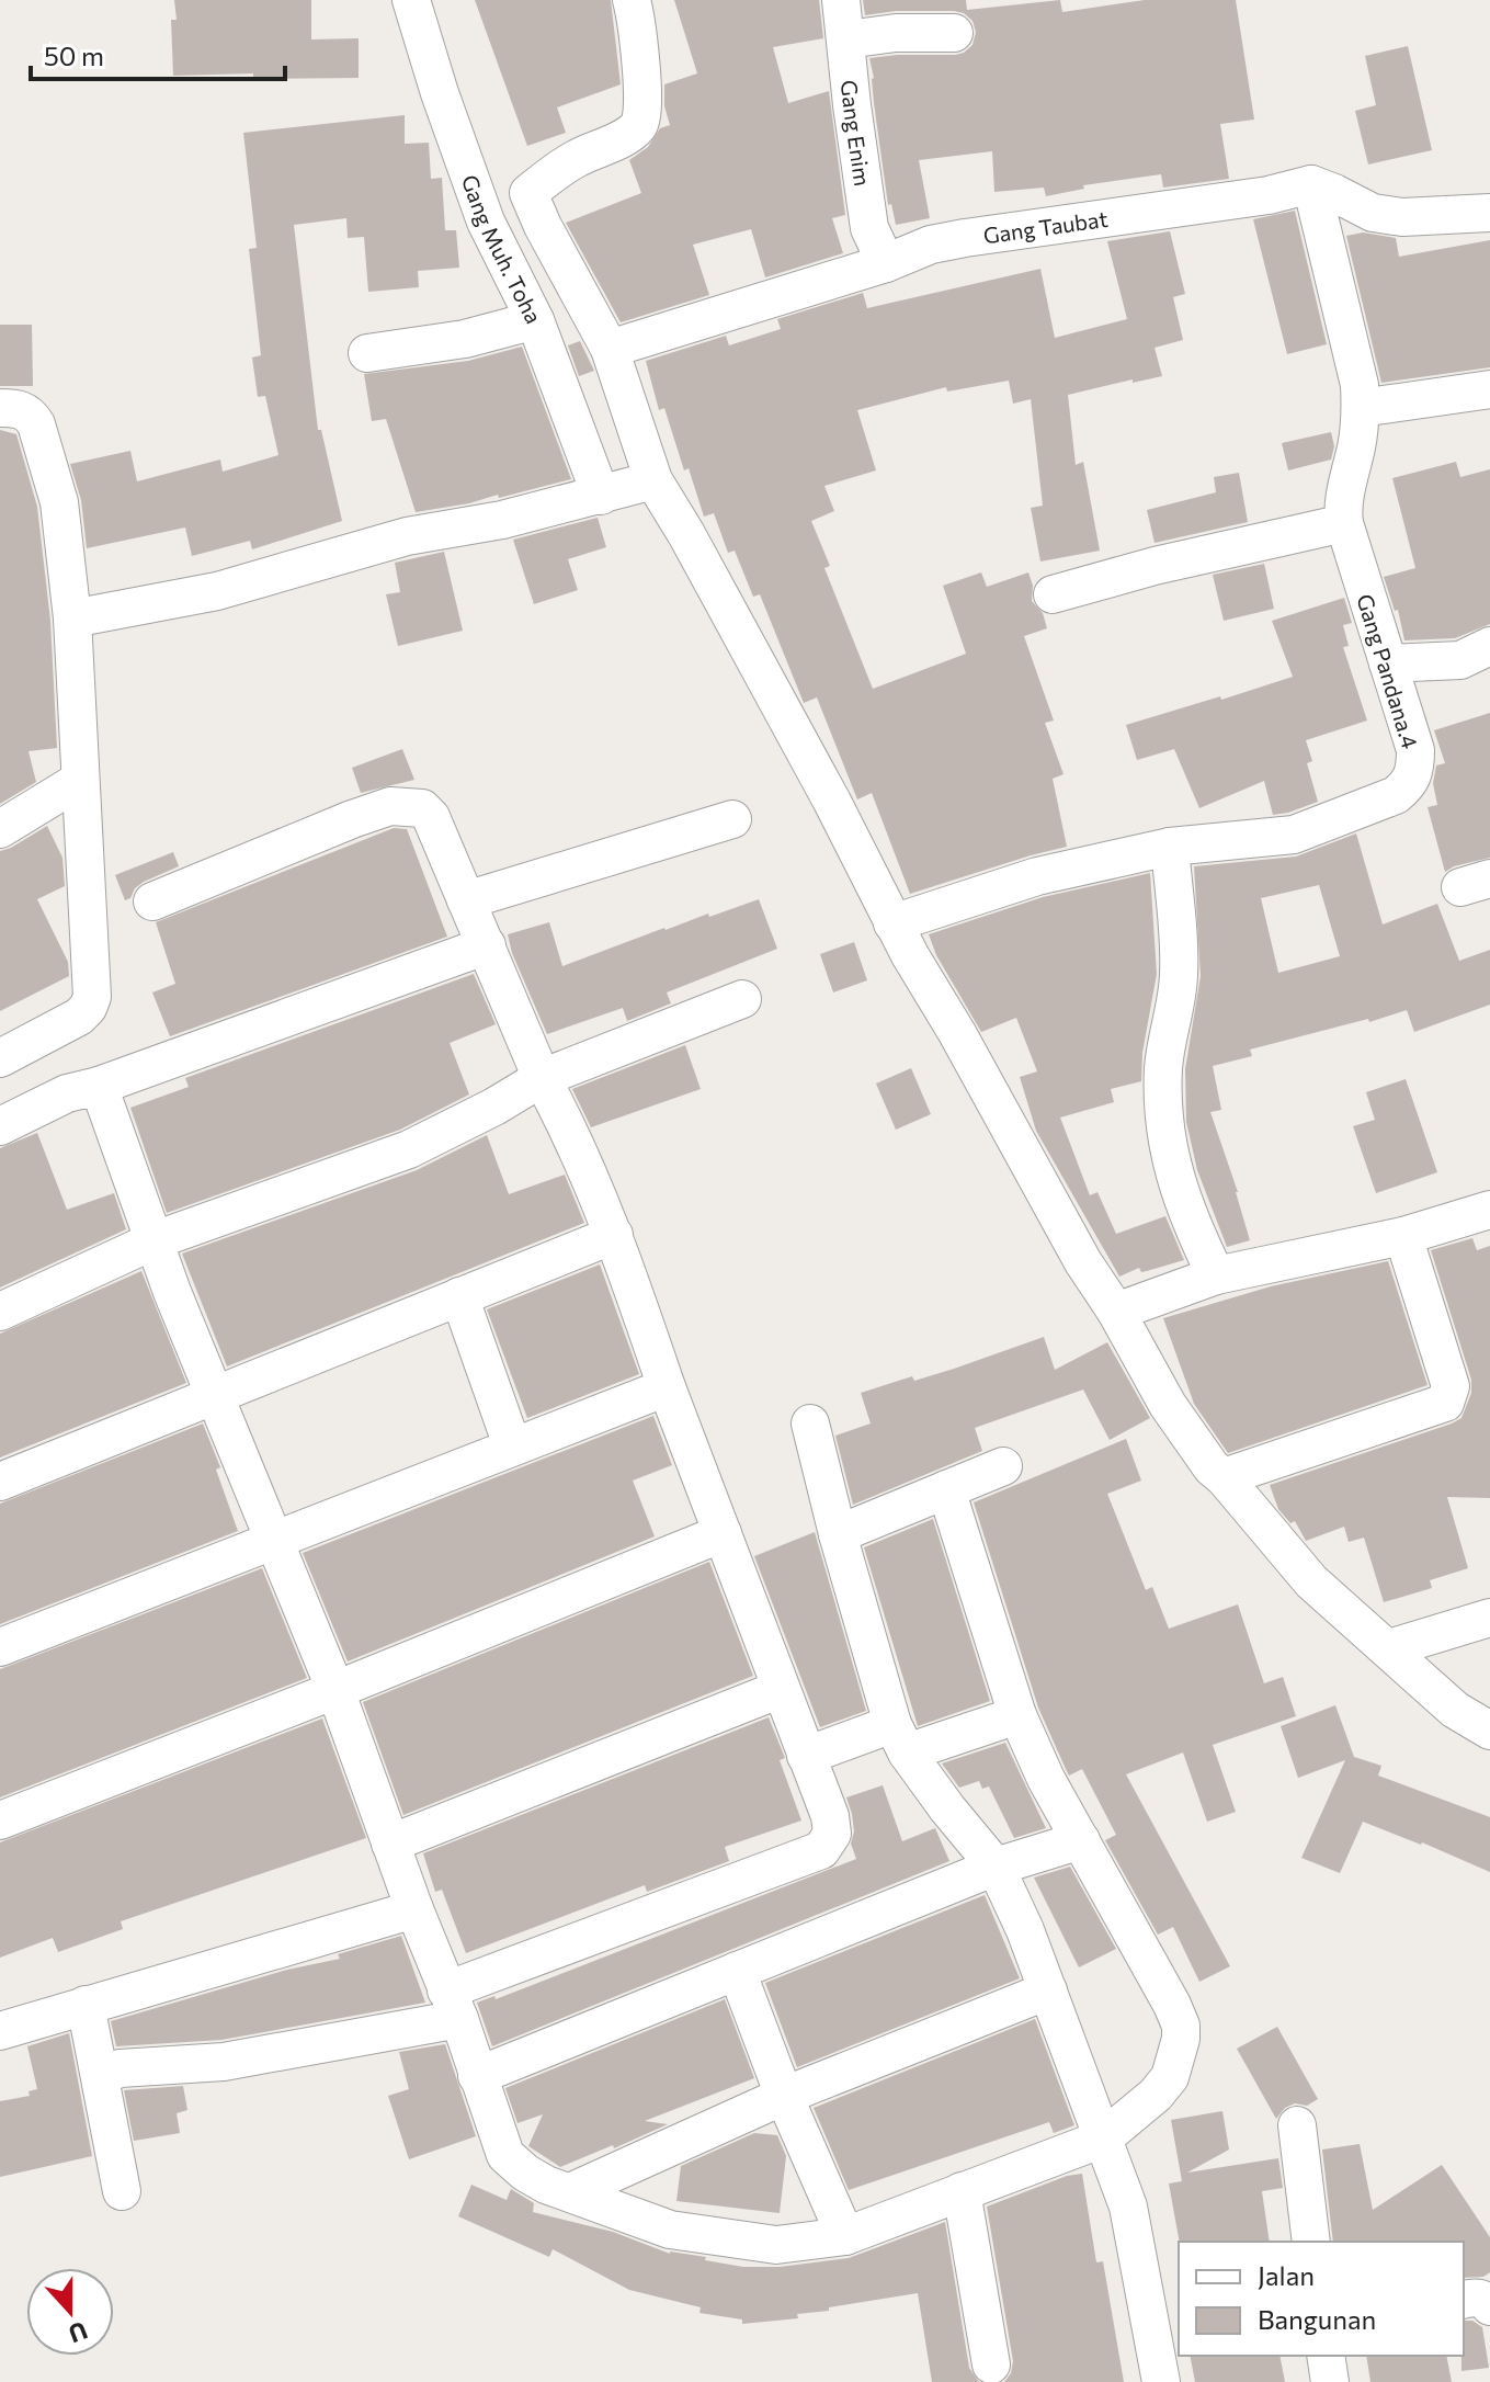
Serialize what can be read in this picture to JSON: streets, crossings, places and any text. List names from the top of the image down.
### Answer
{
  "streets": {
    "street": [
      "Gang Enim",
      "Gang Taubat",
      "Gang Muh. Toha",
      "Gang Pandana.4"
    ]
  },
  "crossings": [
    ["Gang Enim", "Gang Taubat"],
    ["Gang Taubat", "Gang Pandana.4"]
  ],
  "legend": ["Jalan", "Bangunan"],
  "scale_bar": "50 m",
  "north": "bottom"
}
